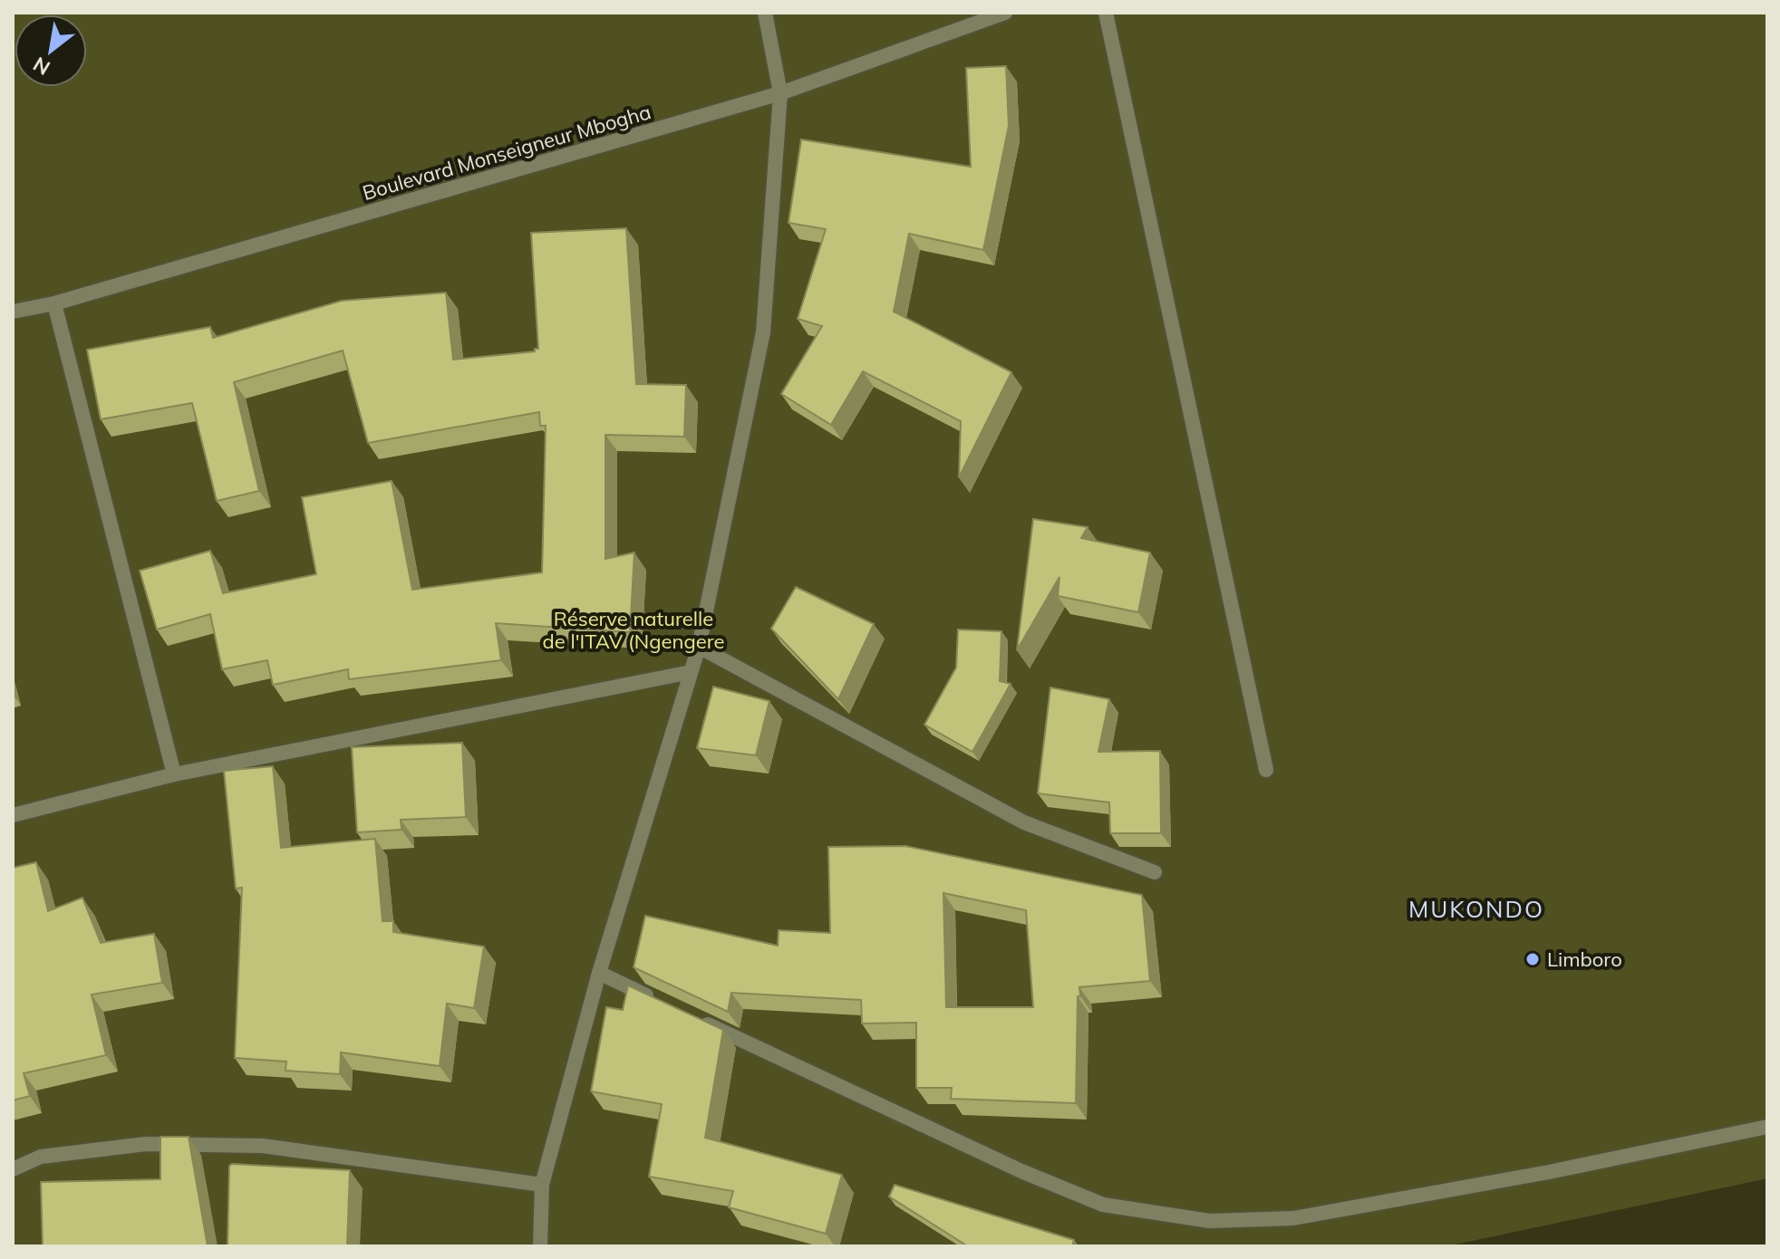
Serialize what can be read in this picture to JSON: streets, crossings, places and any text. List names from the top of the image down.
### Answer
{
  "streets": {
    "street": ["Boulevard Monseigneur Mbogha"]
  },
  "districts": ["MUKONDO"],
  "parks": ["Réserve naturelle de l'ITAV (Ngengere"],
  "places": ["Limboro"],
  "north": "bottom left"
}
